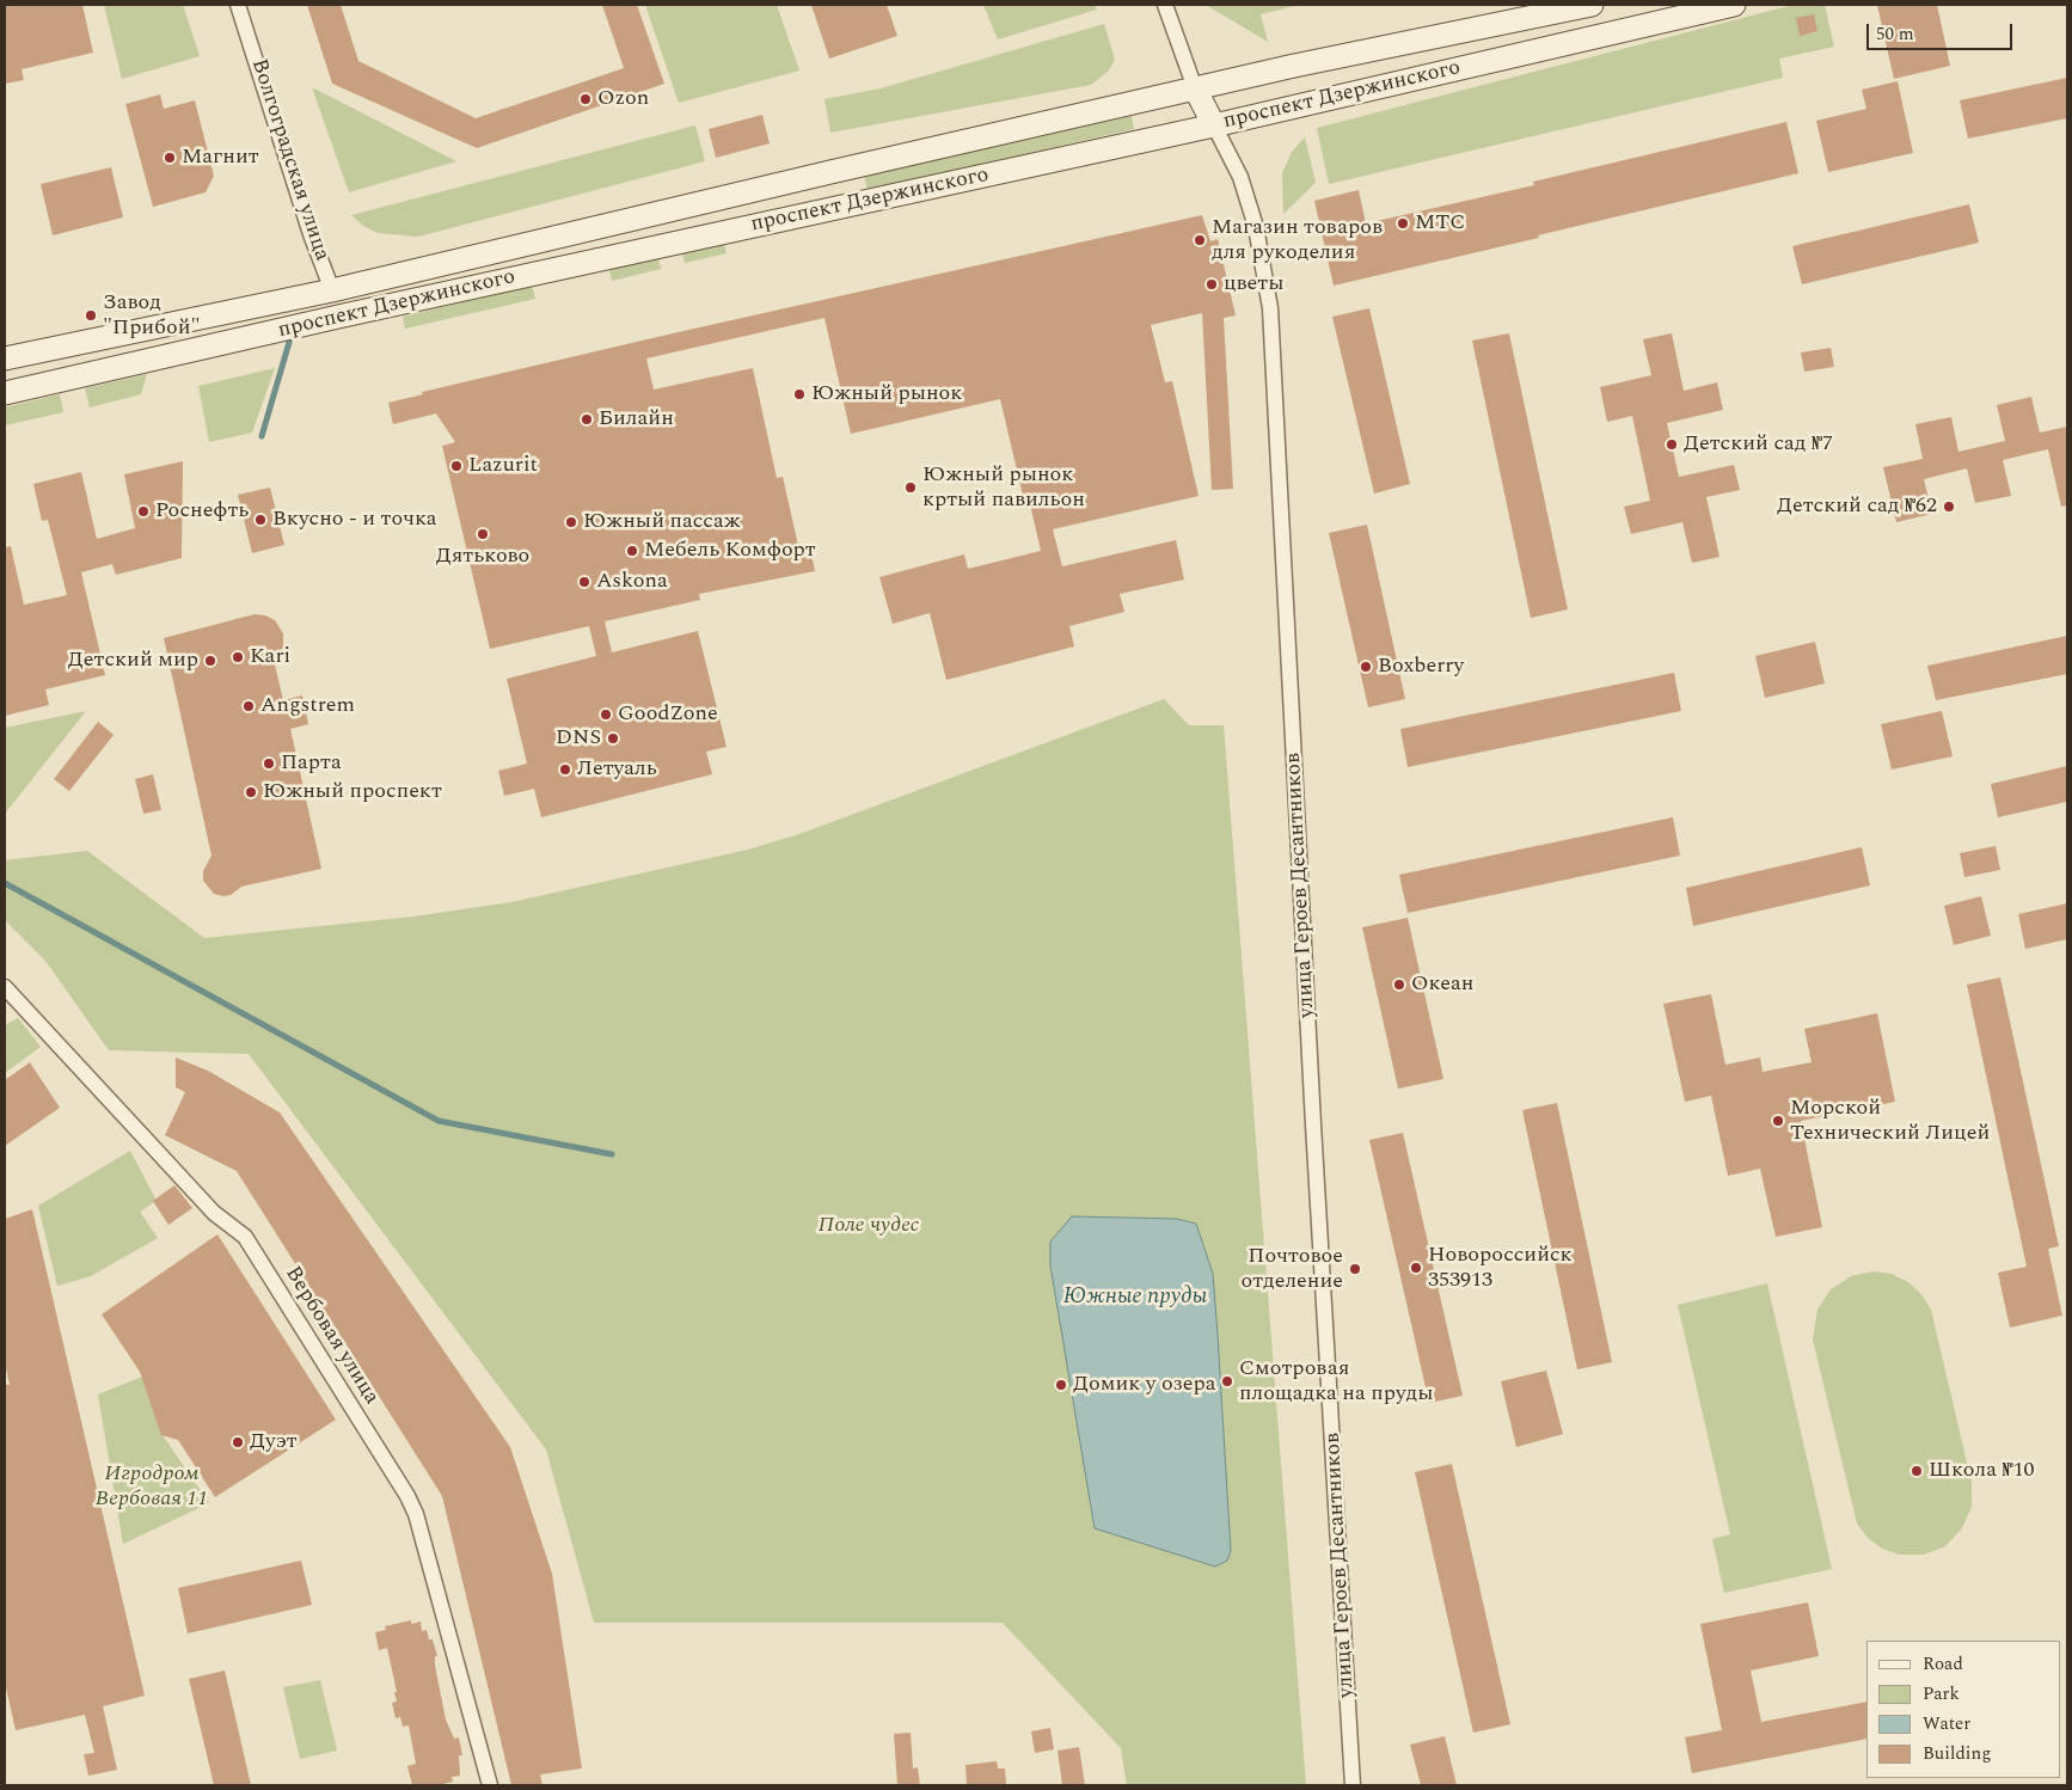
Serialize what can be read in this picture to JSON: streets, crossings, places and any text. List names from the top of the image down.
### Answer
{
  "streets": {
    "street": [
      "проспект Дзержинского",
      "Волгоградская улица",
      "улица Героев Десантников",
      "Вербовая улица"
    ]
  },
  "crossings": [
    ["проспект Дзержинского", "Волгоградская улица"],
    ["проспект Дзержинского", "улица Героев Десантников"]
  ],
  "water": ["Южные пруды"],
  "parks": ["Поле чудес", "Игродром Вербовая 11"],
  "places": [
    "Ozon",
    "Магнит",
    "МТС",
    "Магазин товаров для рукоделия",
    "цветы",
    "Завод \"Прибой\"",
    "Южный рынок",
    "Билайн",
    "Детский сад №7",
    "Lazurit",
    "Южный рынок кртый павильон",
    "Детский сад №62",
    "Роснефть",
    "Вкусно - и точка",
    "Южный пассаж",
    "Дятьково",
    "Мебель Комфорт",
    "Askona",
    "Kari",
    "Детский мир",
    "Boxberry",
    "Angstrem",
    "GoodZone",
    "DNS",
    "Парта",
    "Летуаль",
    "Южный проспект",
    "Океан",
    "Морской Технический Лицей",
    "Новороссийск 353913",
    "Почтовое отделение",
    "Смотровая площадка на пруды",
    "Домик у озера",
    "Дуэт",
    "Школа №10"
  ],
  "legend": [
    "Road",
    "Park",
    "Water",
    "Building"
  ],
  "scale_bar": "50 m"
}
